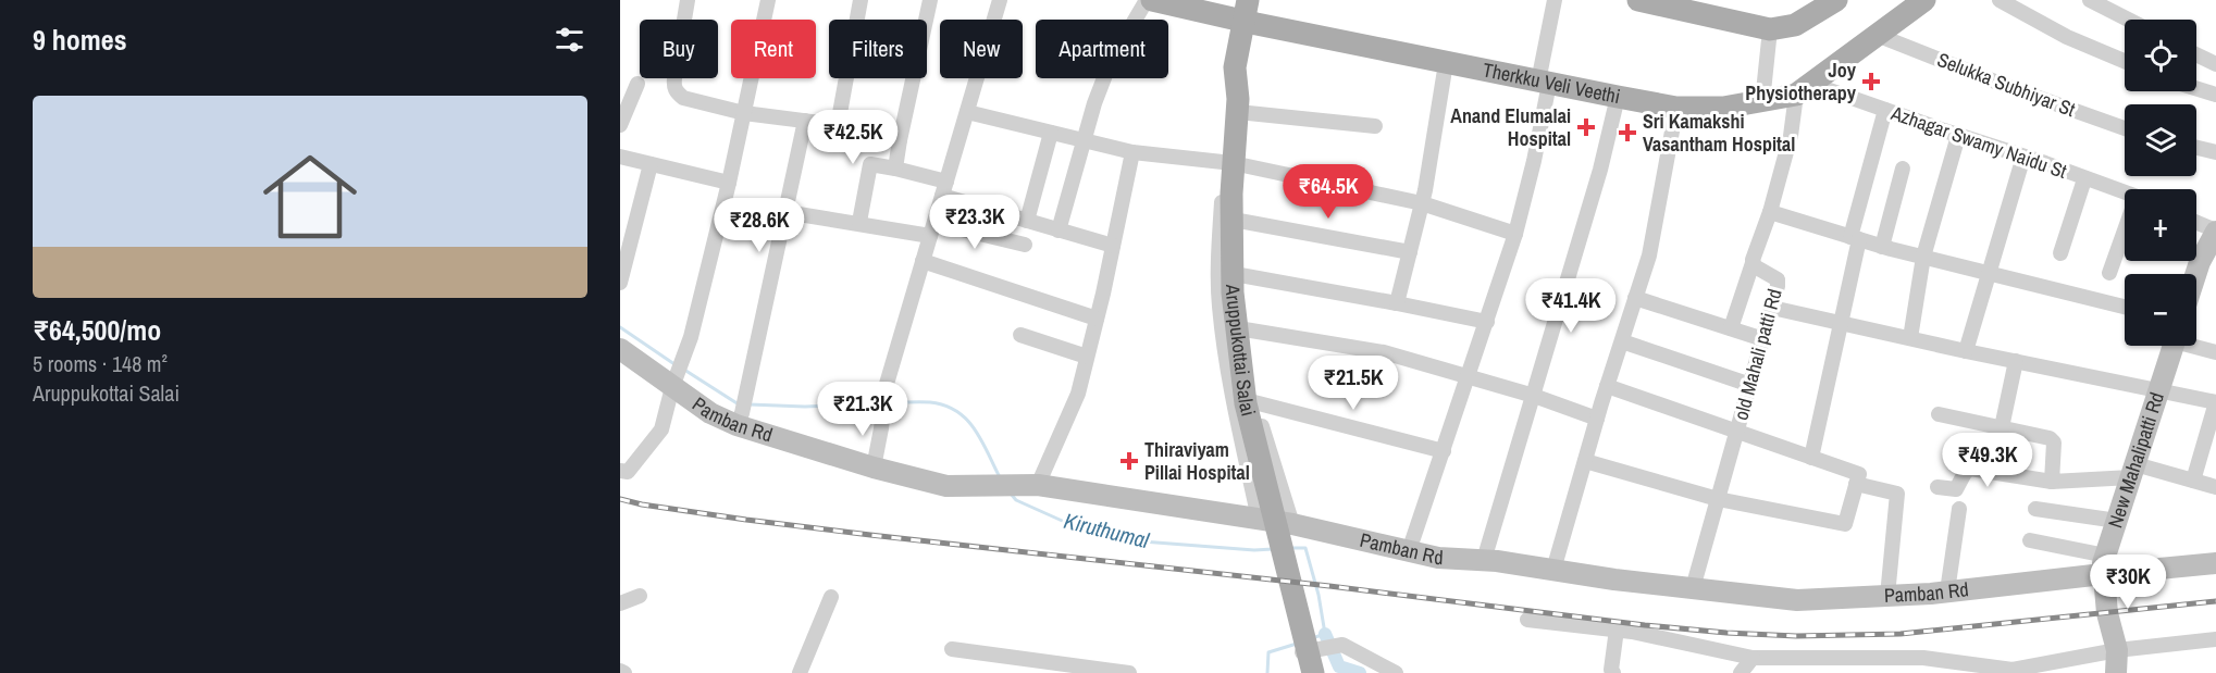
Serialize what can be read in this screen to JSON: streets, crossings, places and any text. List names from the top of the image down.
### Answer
{
  "streets": {
    "main road": ["Therkku Veli Veethi", "Aruppukottai Salai"],
    "street": [
      "Selukka Subhiyar St",
      "Azhagar Swamy Naidu St",
      "old Mahali patti Rd",
      "Pamban Rd",
      "New Mahalipatti Rd"
    ]
  },
  "crossings": [
    ["Therkku Veli Veethi", "Selukka Subhiyar St"],
    ["Therkku Veli Veethi", "Azhagar Swamy Naidu St"],
    ["Therkku Veli Veethi", "Aruppukottai Salai"],
    ["Therkku Veli Veethi", "old Mahali patti Rd"],
    ["Azhagar Swamy Naidu St", "old Mahali patti Rd"],
    ["old Mahali patti Rd", "Pamban Rd"],
    ["Pamban Rd", "New Mahalipatti Rd"]
  ],
  "water": ["Kiruthumal"],
  "places": {
    "health": [
      "Joy Physiotherapy",
      "Anand Elumalai Hospital",
      "Sri Kamakshi Vasantham Hospital",
      "Thiraviyam Pillai Hospital"
    ]
  },
  "page": {
    "heading": "9 homes",
    "map_buttons": ["+", "−"],
    "chip": [
      "Buy",
      "Rent",
      "Filters",
      "New",
      "Apartment"
    ],
    "list": [
      {
        "name": "₹64,500/mo",
        "note": "5 rooms · 148 m² · Aruppukottai Salai"
      }
    ],
    "price": [
      "₹42.5K",
      "₹64.5K",
      "₹23.3K",
      "₹28.6K",
      "₹41.4K",
      "₹21.5K",
      "₹21.3K",
      "₹49.3K",
      "₹30K"
    ]
  }
}
